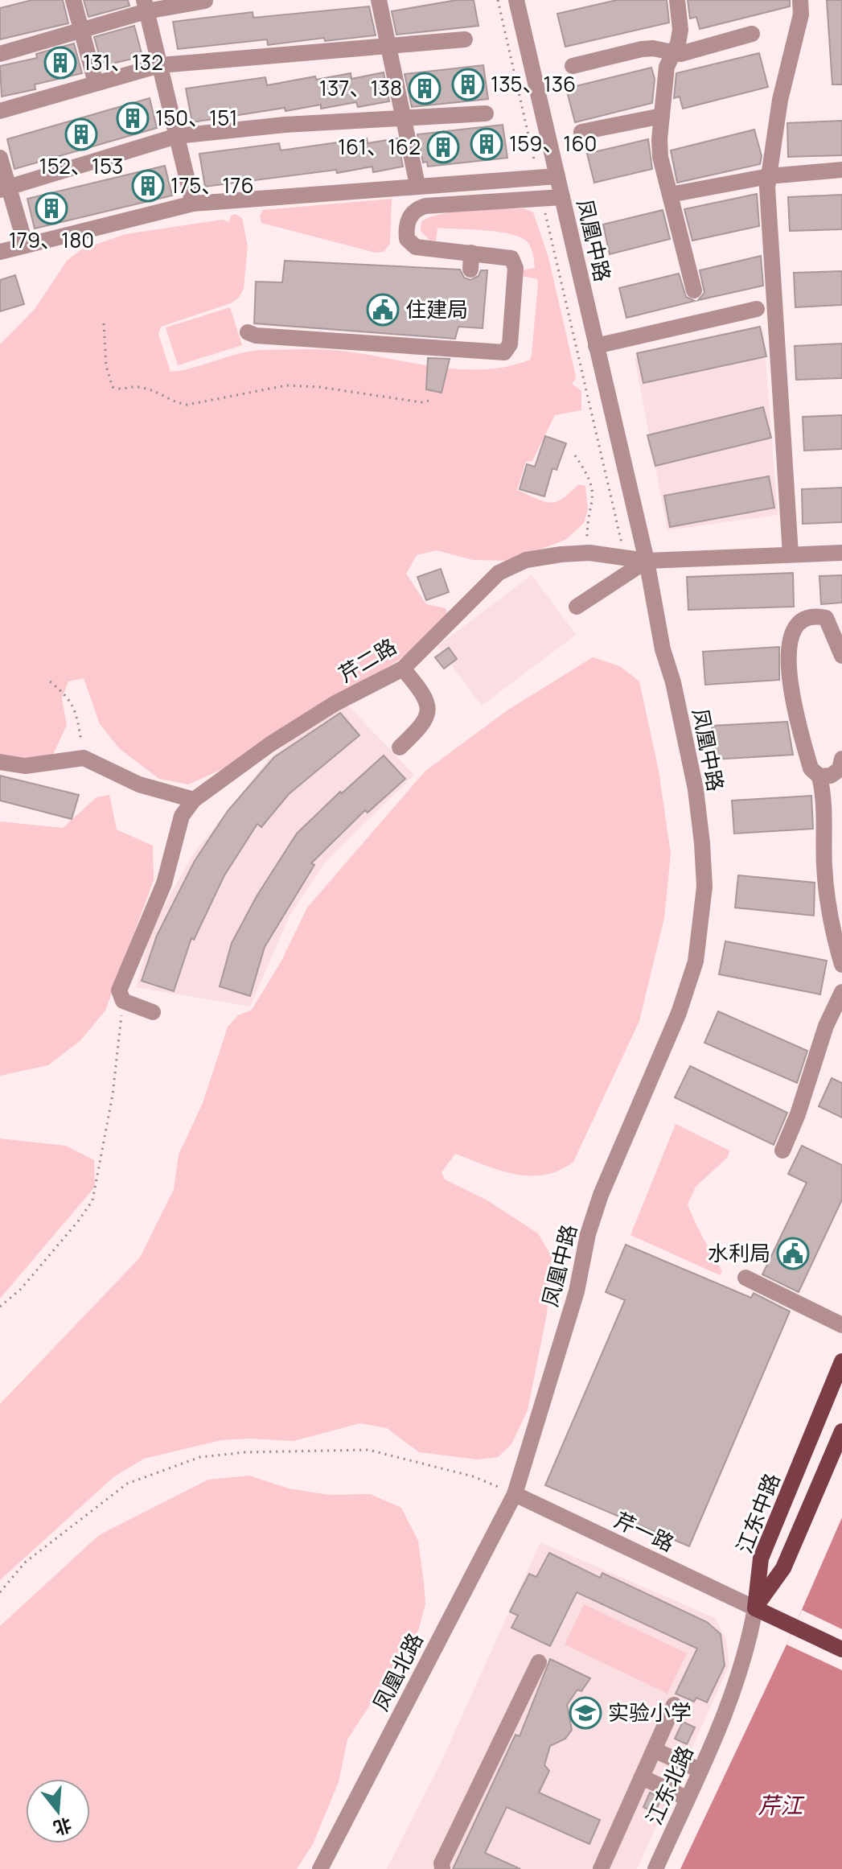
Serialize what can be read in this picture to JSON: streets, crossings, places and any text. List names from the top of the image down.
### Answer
{
  "streets": {
    "main road": ["江东中路"],
    "street": [
      "凤凰中路",
      "芹二路",
      "芹一路",
      "凤凰北路",
      "江东北路"
    ]
  },
  "crossings": [
    ["凤凰中路", "芹二路"],
    ["凤凰中路", "芹一路"],
    ["凤凰中路", "凤凰北路"],
    ["江东中路", "芹一路"],
    ["江东中路", "江东北路"],
    ["芹一路", "凤凰北路"],
    ["芹一路", "江东北路"]
  ],
  "water": ["芹江"],
  "places": {
    "building": [
      "131、132",
      "135、136",
      "137、138",
      "150、151",
      "152、153",
      "159、160",
      "161、162",
      "175、176",
      "179、180"
    ],
    "public building": ["住建局", "水利局"],
    "school or university": ["实验小学"]
  },
  "north": "bottom"
}
